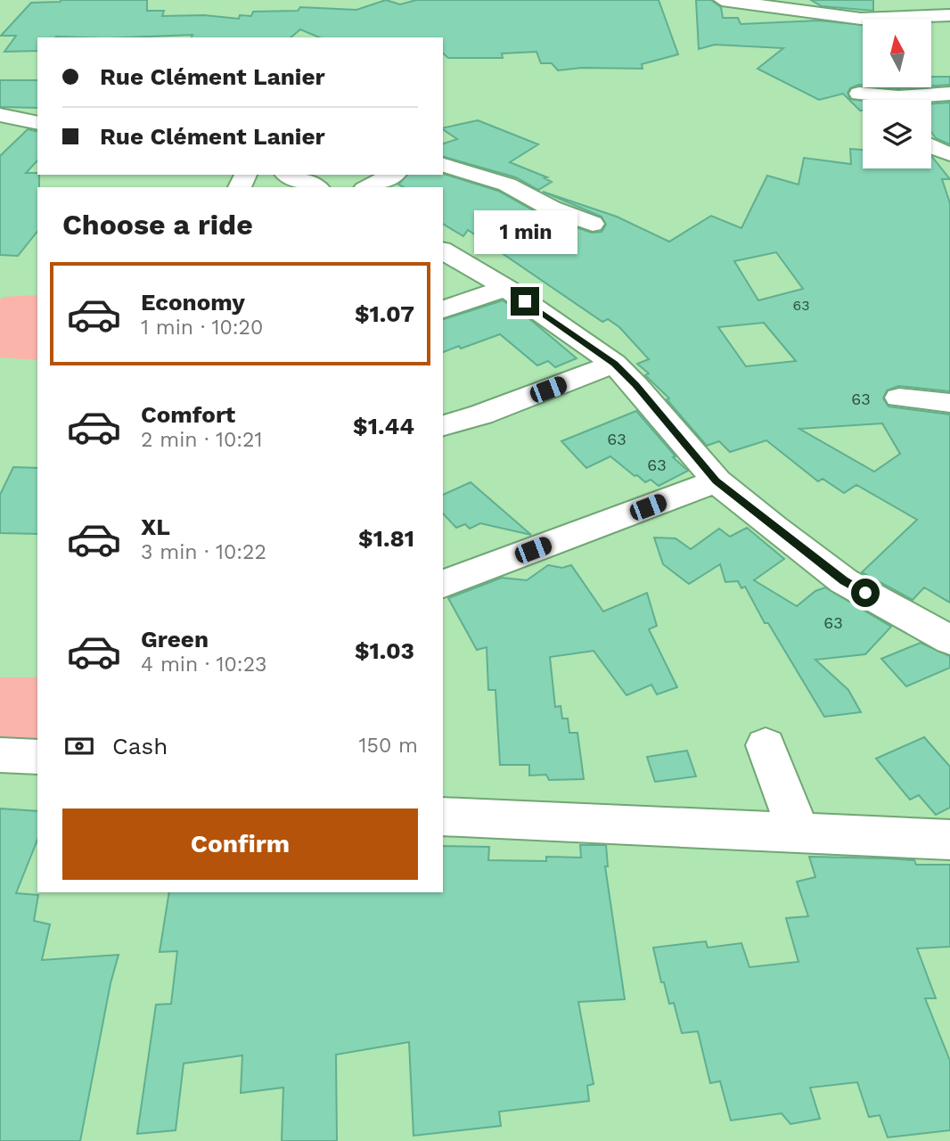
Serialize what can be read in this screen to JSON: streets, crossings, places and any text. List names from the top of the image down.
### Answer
{
  "house_numbers": [
    "63",
    "63",
    "63",
    "63",
    "63"
  ],
  "north": "top",
  "page": {
    "banner": ["Rue Clément Lanier", "Rue Clément Lanier"],
    "heading": "Choose a ride",
    "bubble": "1 min",
    "list": [
      {
        "name": "Economy",
        "note": "1 min · 10:20",
        "value": "$1.07"
      },
      {
        "name": "Comfort",
        "note": "2 min · 10:21",
        "value": "$1.44"
      },
      {
        "name": "XL",
        "note": "3 min · 10:22",
        "value": "$1.81"
      },
      {
        "name": "Green",
        "note": "4 min · 10:23",
        "value": "$1.03"
      }
    ],
    "pay": ["Cash", "150 m"],
    "buttons": "Confirm"
  }
}
